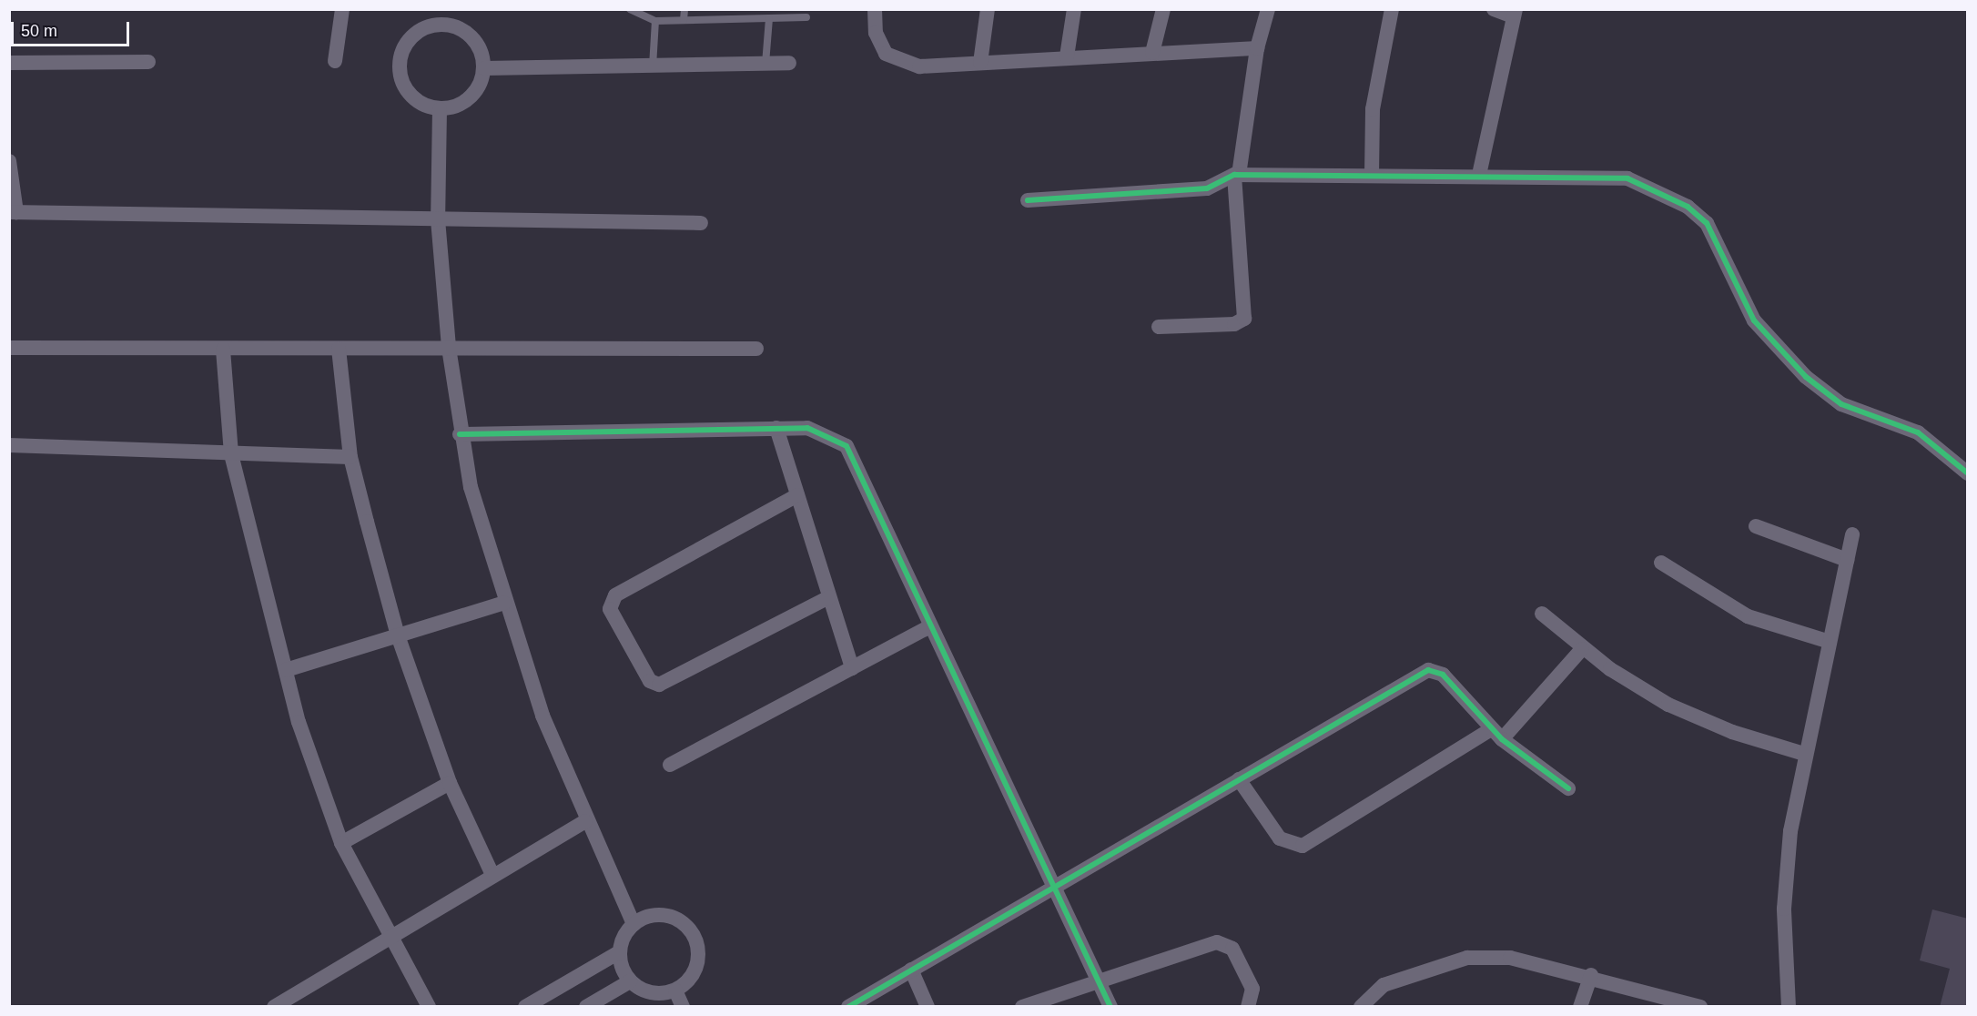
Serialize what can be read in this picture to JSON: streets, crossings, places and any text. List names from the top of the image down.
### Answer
{
  "scale_bar": "50 m"
}
